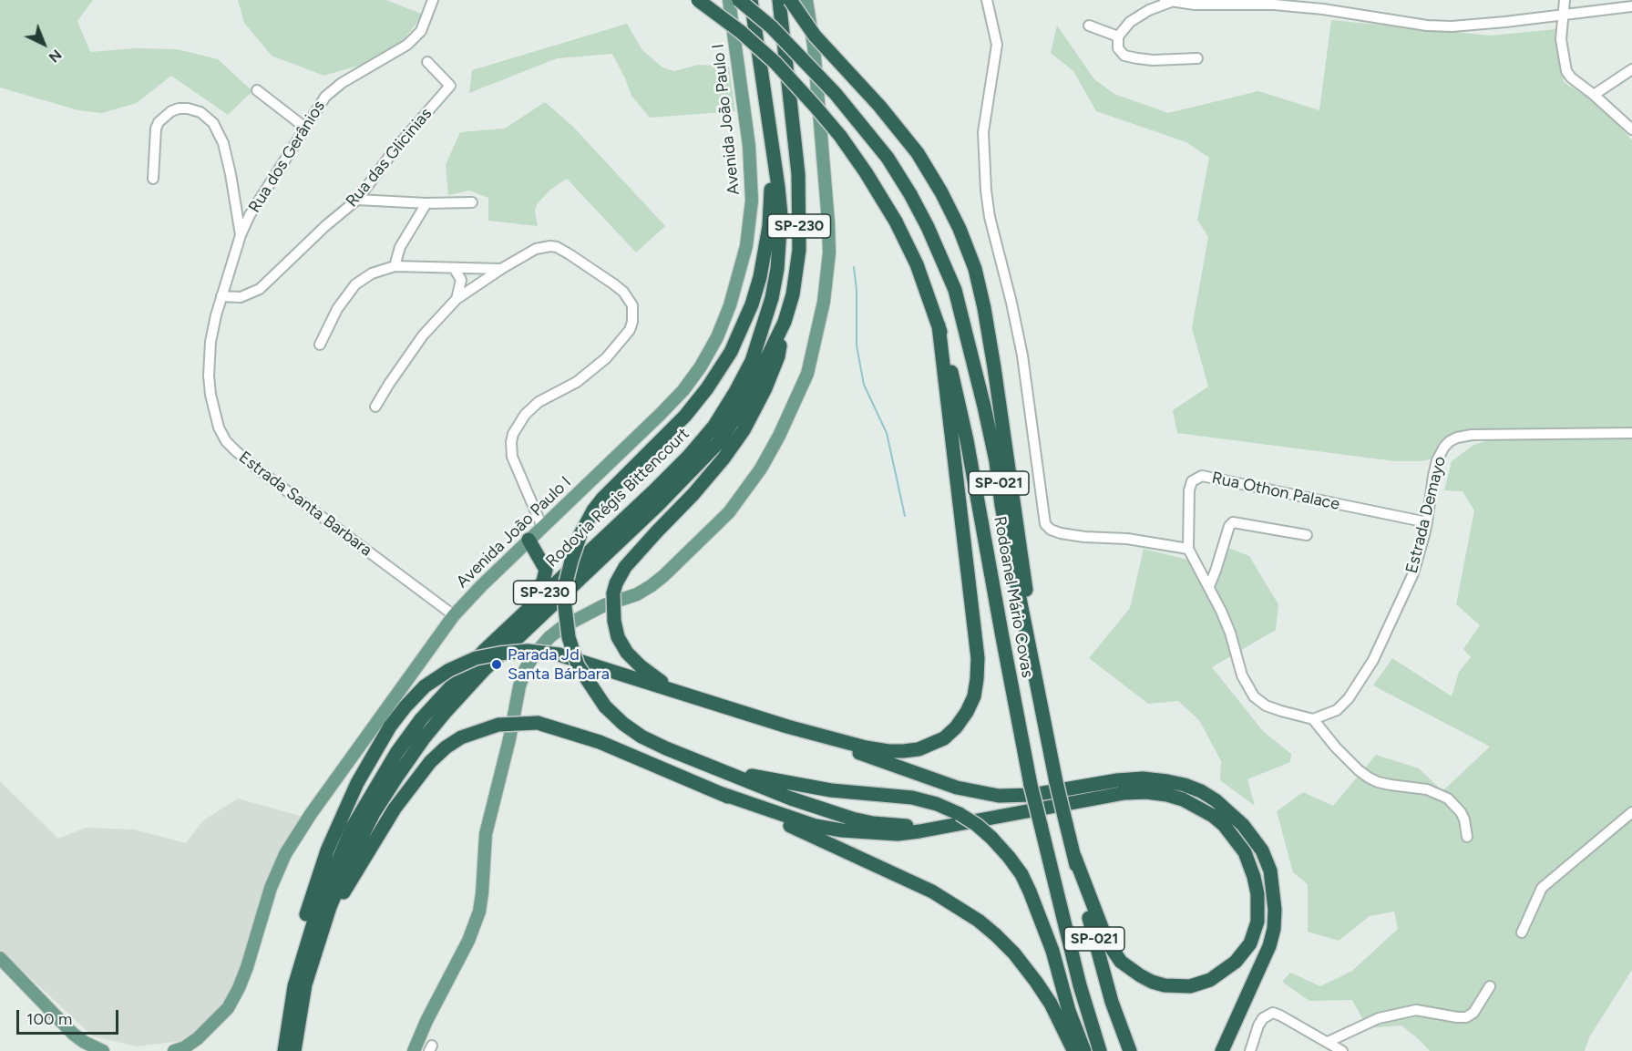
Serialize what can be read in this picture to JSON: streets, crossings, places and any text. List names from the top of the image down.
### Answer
{
  "streets": {
    "highway": [
      "SP-230",
      "SP-021",
      "Rodovia Régis Bittencourt",
      "Rodoanel Mário Covas"
    ],
    "main road": ["Avenida João Paulo I"],
    "street": [
      "Rua dos Gerânios",
      "Rua das Glicinias",
      "Rua Othon Palace",
      "Estrada Santa Barbara",
      "Estrada Demayo"
    ]
  },
  "crossings": [
    ["Avenida João Paulo I", "Estrada Santa Barbara"],
    ["Rua dos Gerânios", "Rua das Glicinias"],
    ["Rua dos Gerânios", "Estrada Santa Barbara"],
    ["Rua das Glicinias", "Estrada Santa Barbara"],
    ["Rua Othon Palace", "Estrada Demayo"]
  ],
  "places": ["Parada Jd Santa Bárbara"],
  "scale_bar": "100 m",
  "north": "bottom right"
}
